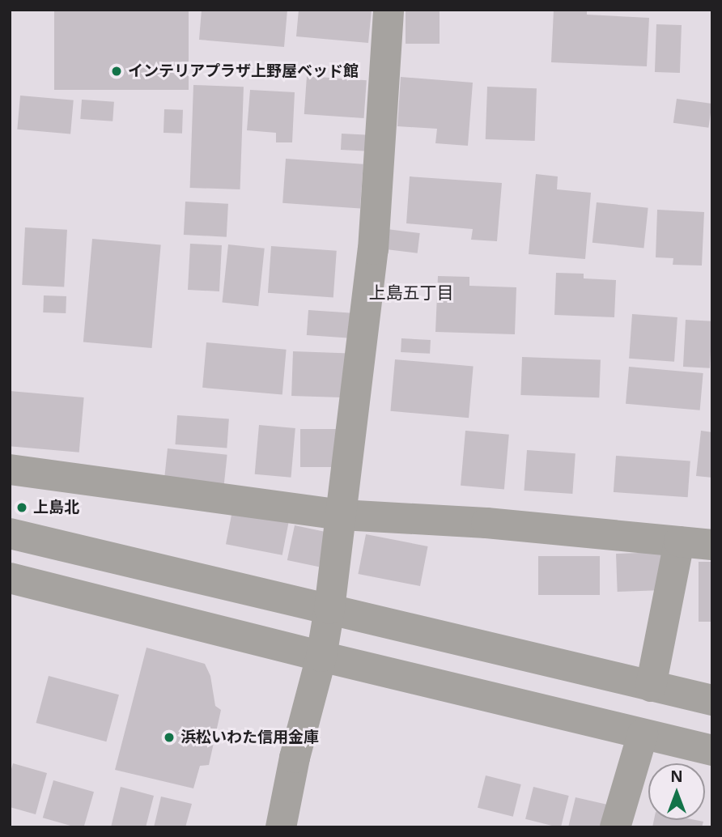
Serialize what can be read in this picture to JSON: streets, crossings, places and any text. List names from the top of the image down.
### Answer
{
  "districts": ["上島五丁目"],
  "places": ["インテリアプラザ上野屋ベッド館", "上島北", "浜松いわた信用金庫"],
  "north": "top"
}
